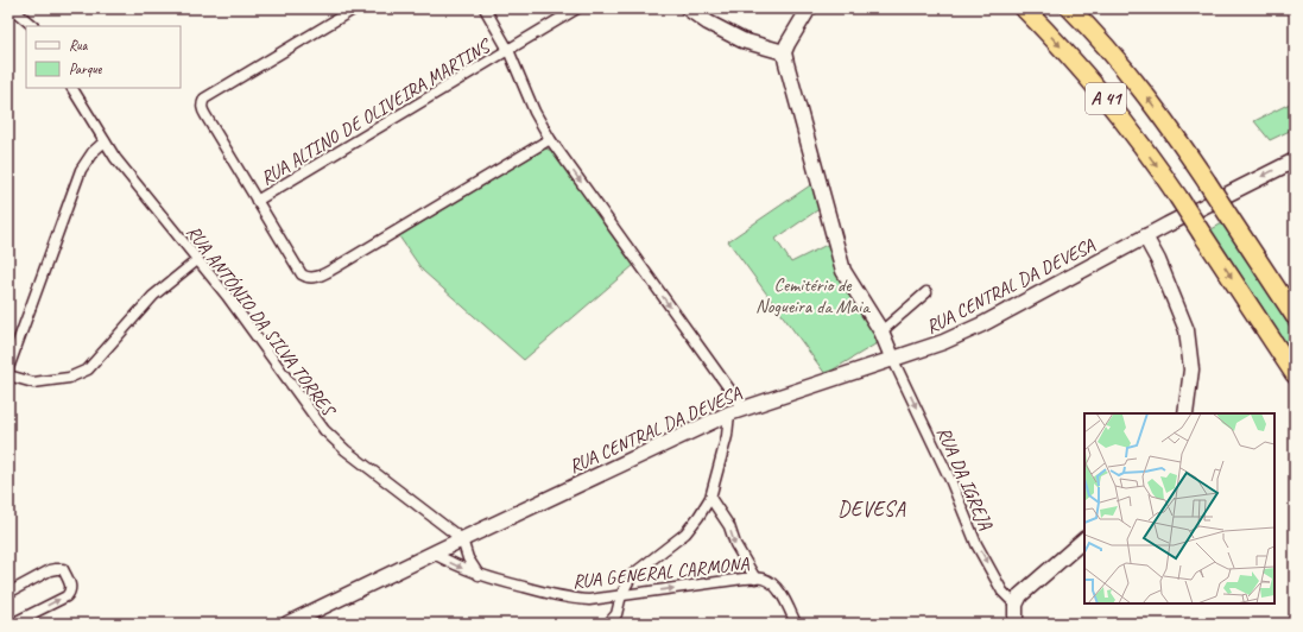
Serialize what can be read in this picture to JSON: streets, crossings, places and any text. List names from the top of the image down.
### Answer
{
  "streets": {
    "highway": ["A 41"],
    "main road": ["RUA CENTRAL DA DEVESA"],
    "street": [
      "RUA ALTINO DE OLIVEIRA MARTINS",
      "RUA ANTÓNIO DA SILVA TORRES",
      "RUA DA IGREJA",
      "RUA GENERAL CARMONA"
    ]
  },
  "crossings": [
    ["RUA CENTRAL DA DEVESA", "RUA ANTÓNIO DA SILVA TORRES"],
    ["RUA CENTRAL DA DEVESA", "RUA DA IGREJA"],
    ["RUA CENTRAL DA DEVESA", "RUA GENERAL CARMONA"]
  ],
  "one_way": ["RUA DA IGREJA", "RUA GENERAL CARMONA"],
  "districts": ["DEVESA"],
  "parks": ["Cemitério de Nogueira da Maia"],
  "legend": ["Rua", "Parque"]
}
